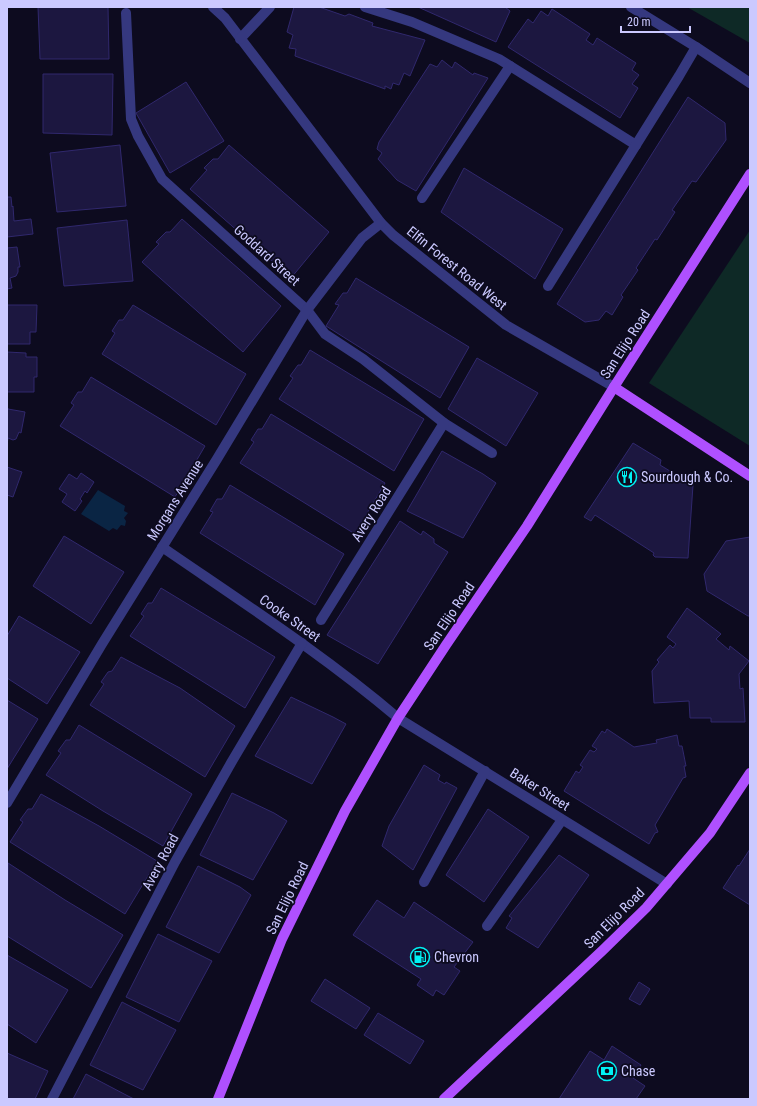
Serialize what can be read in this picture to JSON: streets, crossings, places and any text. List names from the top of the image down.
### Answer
{
  "streets": {
    "main road": ["Elfin Forest Road West", "San Elijo Road"],
    "street": [
      "Goddard Street",
      "Morgans Avenue",
      "Avery Road",
      "Cooke Street",
      "Baker Street"
    ]
  },
  "crossings": [
    ["Goddard Street", "Morgans Avenue"],
    ["Goddard Street", "Avery Road"],
    ["Elfin Forest Road West", "San Elijo Road"],
    ["Elfin Forest Road West", "Morgans Avenue"],
    ["San Elijo Road", "Cooke Street"],
    ["San Elijo Road", "Baker Street"],
    ["Morgans Avenue", "Cooke Street"],
    ["Avery Road", "Cooke Street"],
    ["Cooke Street", "Baker Street"]
  ],
  "places": {
    "restaurant": ["Sourdough & Co."],
    "fuel station": ["Chevron"],
    "bank": ["Chase"]
  },
  "scale_bar": "20 m"
}
